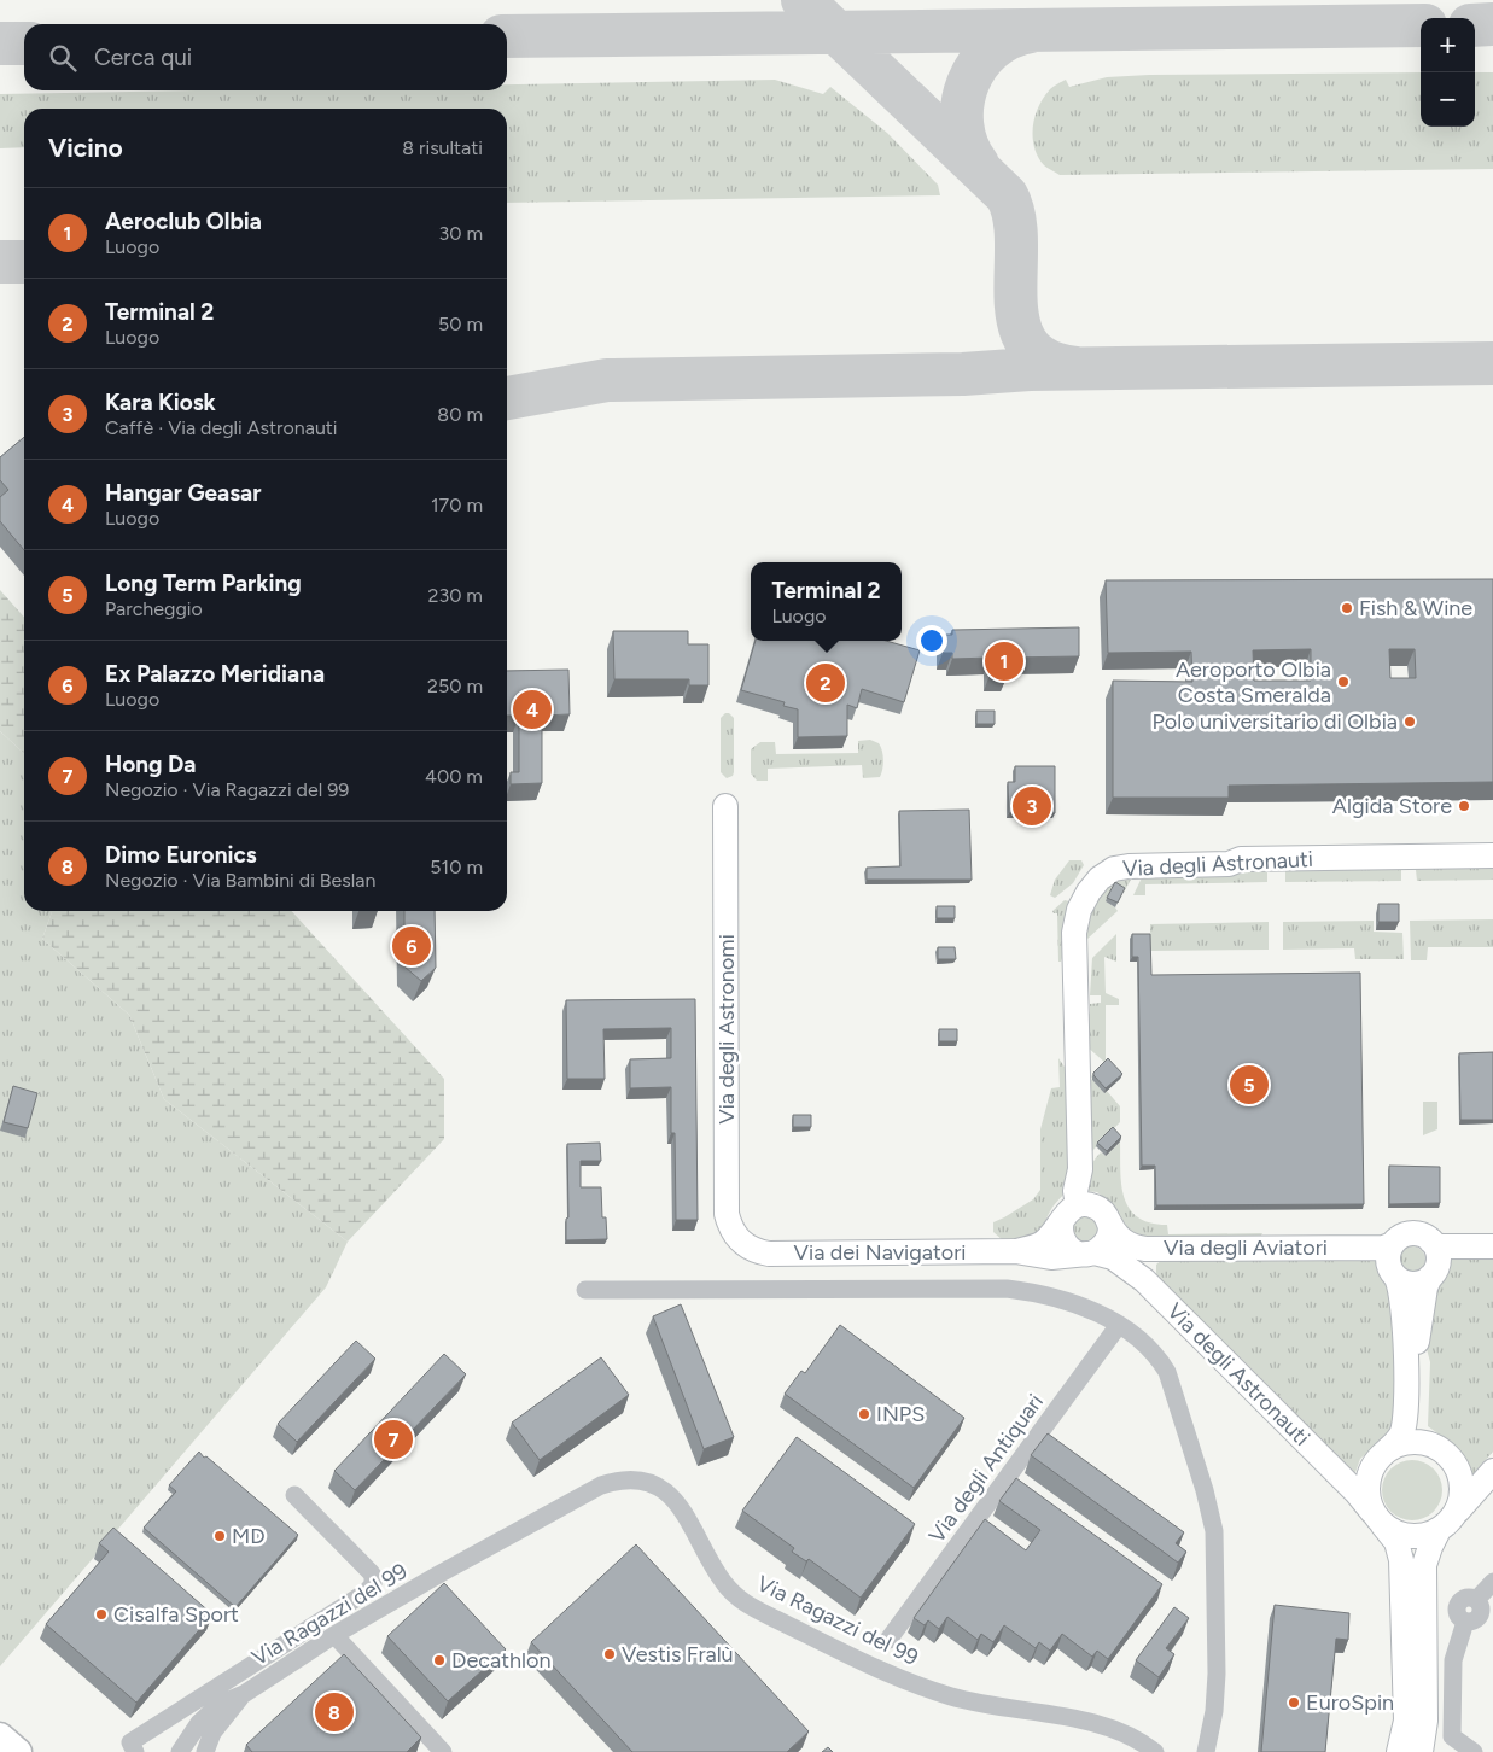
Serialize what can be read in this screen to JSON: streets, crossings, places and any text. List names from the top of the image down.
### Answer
{
  "streets": {
    "main road": [
      "Via degli Astronauti",
      "Via degli Astronomi",
      "Via degli Aviatori",
      "Via dei Navigatori"
    ],
    "street": ["Via degli Antiquari", "Via Ragazzi del 99"]
  },
  "crossings": [
    ["Via degli Astronauti", "Via degli Aviatori"],
    ["Via degli Astronauti", "Via dei Navigatori"],
    ["Via degli Astronomi", "Via dei Navigatori"],
    ["Via degli Aviatori", "Via dei Navigatori"]
  ],
  "places": [
    "Fish & Wine",
    "Aeroporto Olbia Costa Smeralda",
    "Polo universitario di Olbia",
    "Algida Store",
    "INPS",
    "MD",
    "Cisalfa Sport",
    "Vestis Fralù",
    "Decathlon",
    "EuroSpin"
  ],
  "page": {
    "map_buttons": ["+", "−"],
    "search": "Cerca qui",
    "heading": ["Vicino", "8 risultati"],
    "list": [
      {
        "mark": "1",
        "name": "Aeroclub Olbia",
        "note": "Luogo",
        "value": "30 m"
      },
      {
        "mark": "2",
        "name": "Terminal 2",
        "note": "Luogo",
        "value": "50 m"
      },
      {
        "mark": "3",
        "name": "Kara Kiosk",
        "note": "Caffè · Via degli Astronauti",
        "value": "80 m"
      },
      {
        "mark": "4",
        "name": "Hangar Geasar",
        "note": "Luogo",
        "value": "170 m"
      },
      {
        "mark": "5",
        "name": "Long Term Parking",
        "note": "Parcheggio",
        "value": "230 m"
      },
      {
        "mark": "6",
        "name": "Ex Palazzo Meridiana",
        "note": "Luogo",
        "value": "250 m"
      },
      {
        "mark": "7",
        "name": "Hong Da",
        "note": "Negozio · Via Ragazzi del 99",
        "value": "400 m"
      },
      {
        "mark": "8",
        "name": "Dimo Euronics",
        "note": "Negozio · Via Bambini di Beslan",
        "value": "510 m"
      }
    ],
    "popup": ["Terminal 2", "Luogo"],
    "pins": [
      "1",
      "2",
      "4",
      "3",
      "6",
      "5",
      "7",
      "8"
    ]
  }
}
